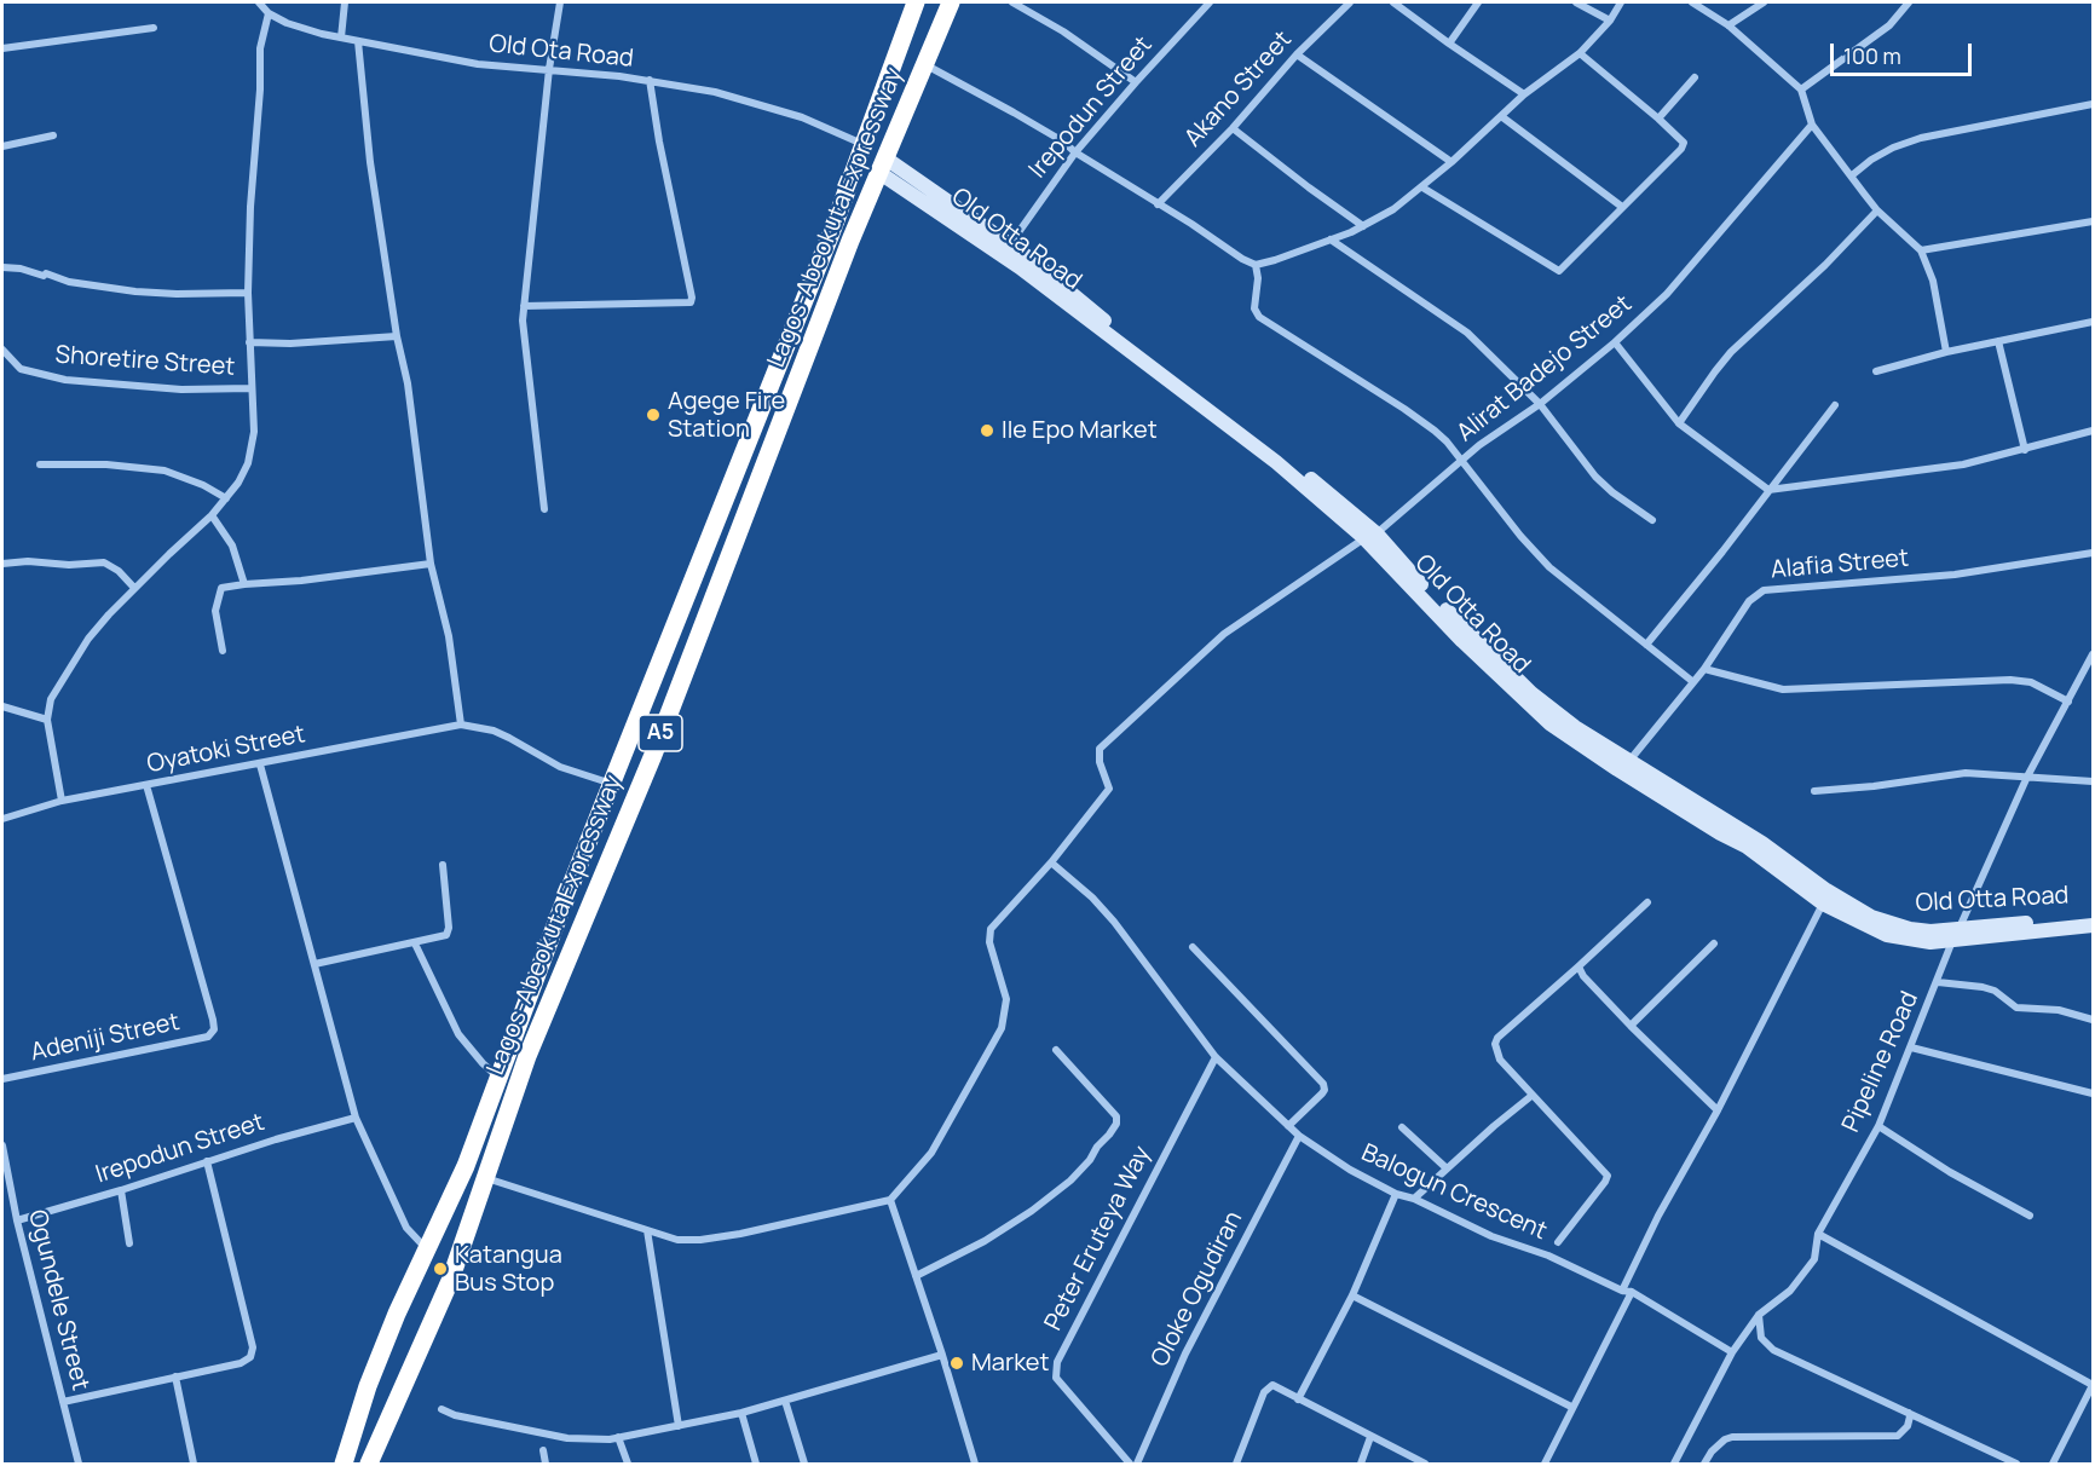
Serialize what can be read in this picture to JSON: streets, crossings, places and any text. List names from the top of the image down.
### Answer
{
  "streets": {
    "highway": ["Lagos-Abeokuta Expressway", "A5"],
    "main road": ["Old Otta Road"],
    "street": [
      "Old Ota Road",
      "Akano Street",
      "Irepodun Street",
      "Shoretire Street",
      "Alirat Badejo Street",
      "Alafia Street",
      "Oyatoki Street",
      "Adeniji Street",
      "Pipeline Road",
      "Balogun Crescent",
      "Peter Eruteya Way",
      "Oloke Ogudiran",
      "Ogundele Street"
    ]
  },
  "crossings": [
    ["Old Ota Road", "Lagos-Abeokuta Expressway"],
    ["Irepodun Street", "Ogundele Street"],
    ["Lagos-Abeokuta Expressway", "Old Otta Road"],
    ["Old Otta Road", "Alirat Badejo Street"],
    ["Old Otta Road", "Alafia Street"],
    ["Old Otta Road", "Pipeline Road"],
    ["Alirat Badejo Street", "Balogun Crescent"],
    ["Oyatoki Street", "Adeniji Street"],
    ["Pipeline Road", "Balogun Crescent"],
    ["Balogun Crescent", "Peter Eruteya Way"],
    ["Balogun Crescent", "Oloke Ogudiran"]
  ],
  "places": [
    "Agege Fire Station",
    "Ile Epo Market",
    "Katangua Bus Stop",
    "Market"
  ],
  "scale_bar": "100 m"
}
